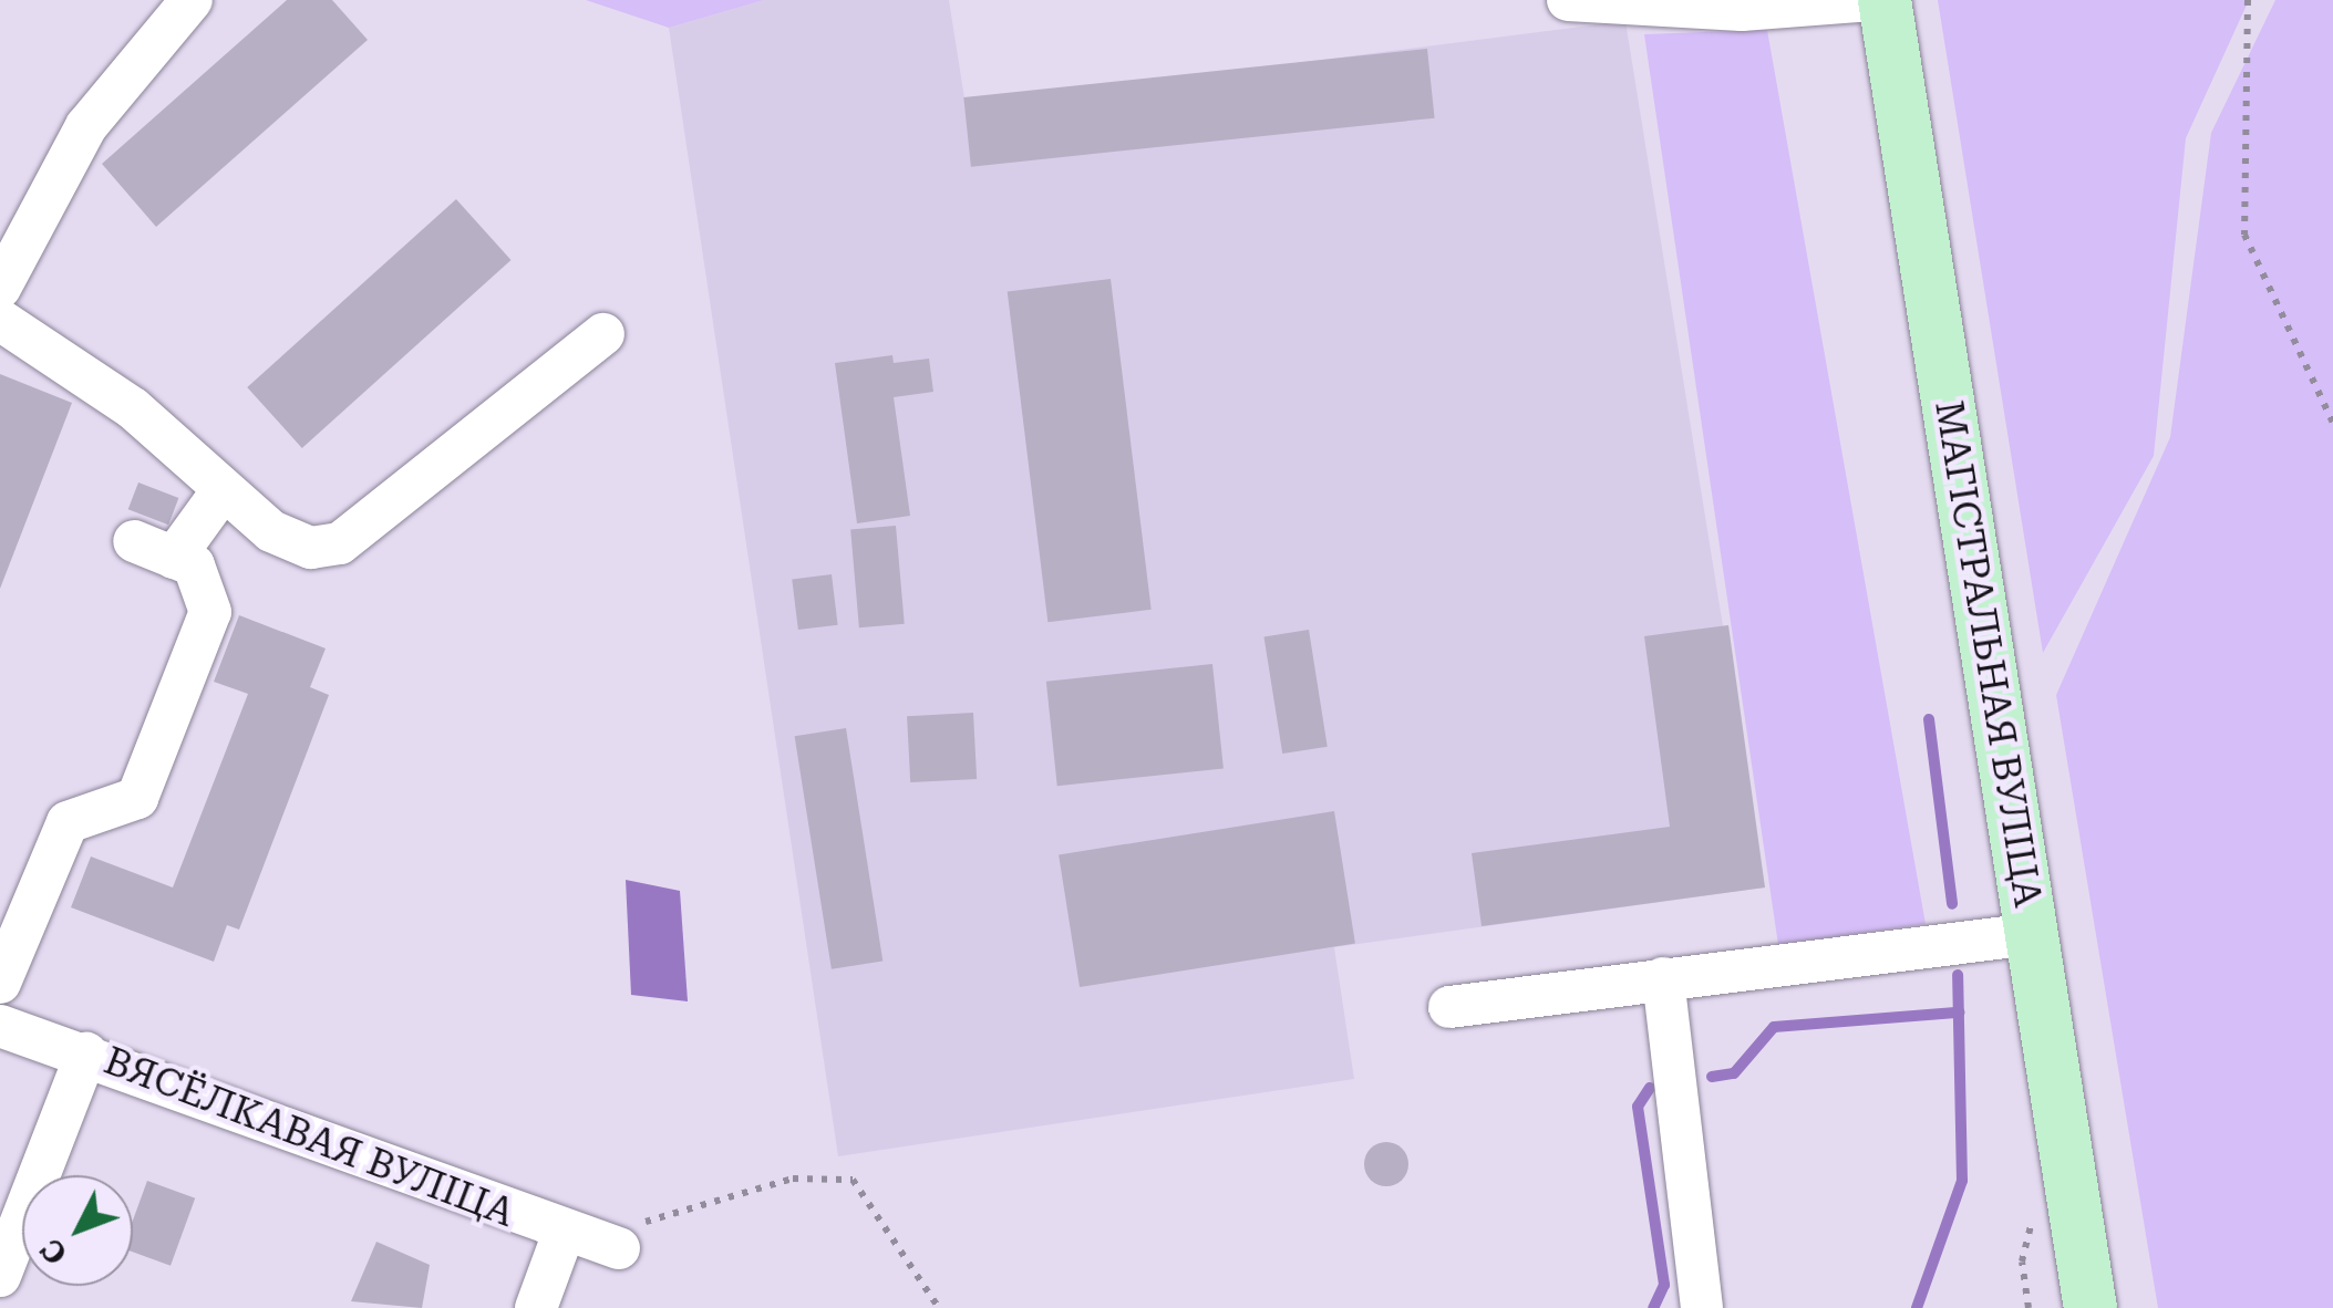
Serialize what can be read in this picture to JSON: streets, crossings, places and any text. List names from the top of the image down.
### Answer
{
  "streets": {
    "main road": ["МАГІСТРАЛЬНАЯ ВУЛІЦА"],
    "street": ["ВЯСЁЛКАВАЯ ВУЛІЦА"]
  },
  "north": "bottom left"
}
